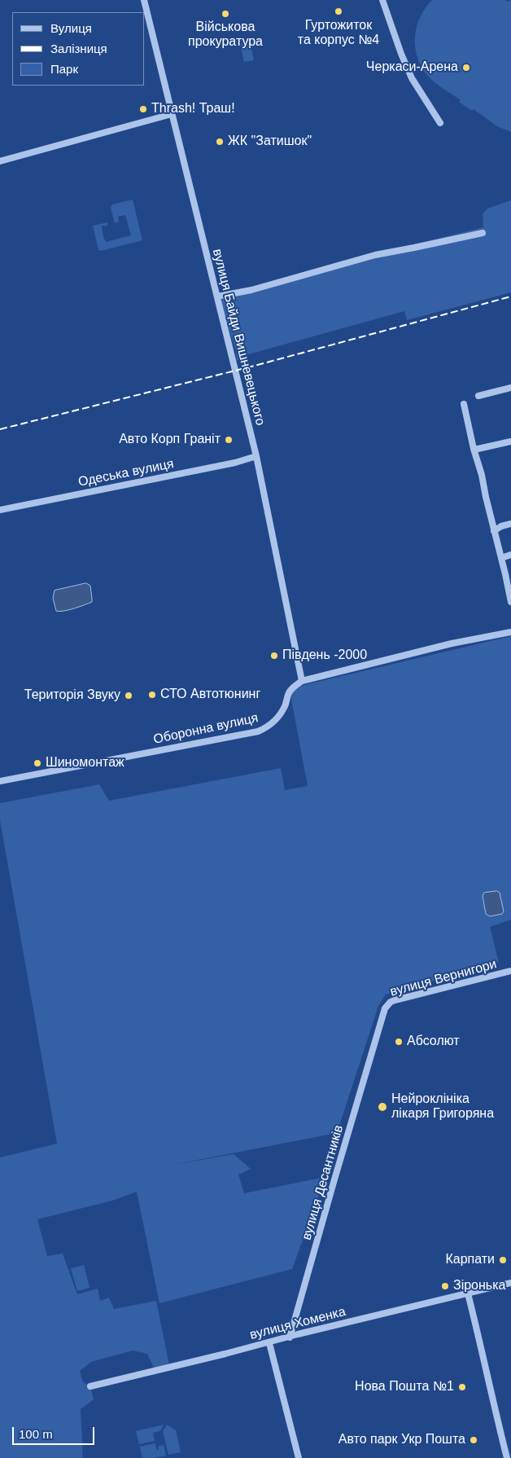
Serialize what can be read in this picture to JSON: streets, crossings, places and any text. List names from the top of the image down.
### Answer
{
  "streets": {
    "street": [
      "вулиця Байди Вишневецького",
      "Одеська вулиця",
      "Оборонна вулиця",
      "вулиця Вернигори",
      "вулиця Десантників",
      "вулиця Хоменка"
    ]
  },
  "crossings": [
    ["вулиця Байди Вишневецького", "Одеська вулиця"],
    ["вулиця Байди Вишневецького", "Оборонна вулиця"],
    ["вулиця Вернигори", "вулиця Десантників"],
    ["вулиця Десантників", "вулиця Хоменка"]
  ],
  "places": [
    "Гуртожиток та корпус №4",
    "Військова прокуратура",
    "Черкаси-Арена",
    "Thrash! Траш!",
    "ЖК \"Затишок\"",
    "Авто Корп Граніт",
    "Південь -2000",
    "СТО Автотюнинг",
    "Територія Звуку",
    "Шиномонтаж",
    "Абсолют",
    "Нейроклініка лікаря Григоряна",
    "Карпати",
    "Зіронька",
    "Нова Пошта №1",
    "Авто парк Укр Пошта"
  ],
  "legend": ["Вулиця", "Залізниця", "Парк"],
  "scale_bar": "100 m"
}
